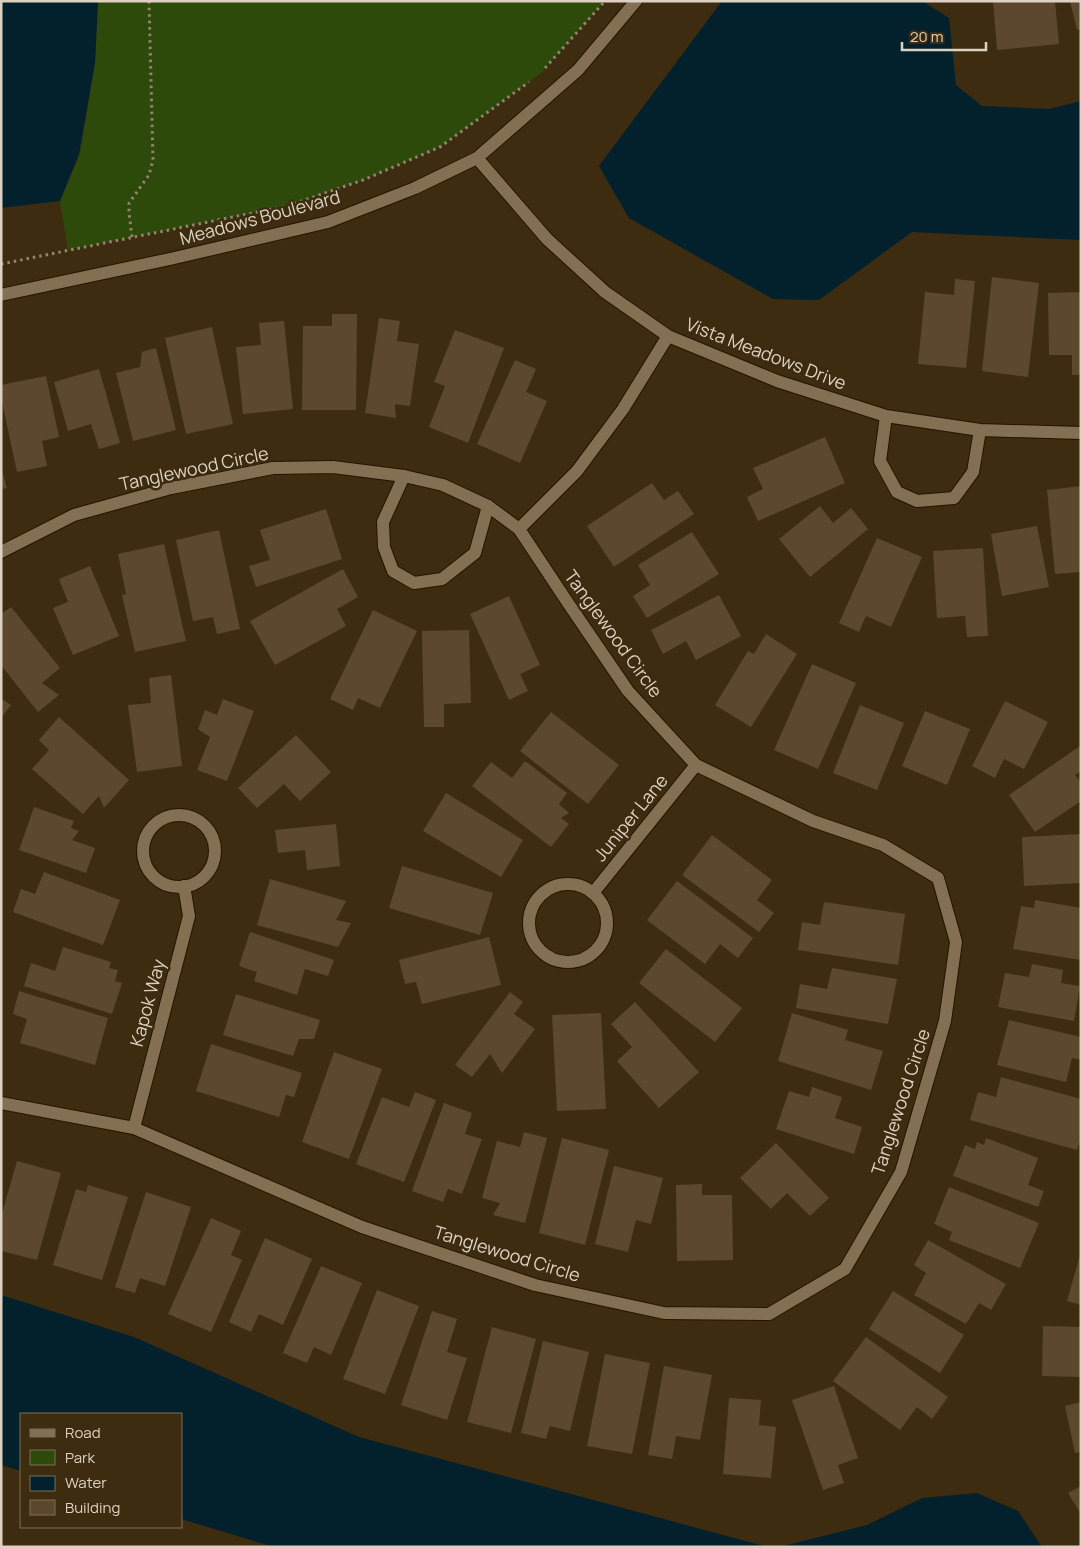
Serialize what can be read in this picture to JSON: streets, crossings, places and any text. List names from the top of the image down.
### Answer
{
  "streets": {
    "street": [
      "Meadows Boulevard",
      "Vista Meadows Drive",
      "Tanglewood Circle",
      "Juniper Lane",
      "Kapok Way"
    ]
  },
  "crossings": [
    ["Meadows Boulevard", "Vista Meadows Drive"],
    ["Tanglewood Circle", "Juniper Lane"],
    ["Tanglewood Circle", "Kapok Way"]
  ],
  "legend": [
    "Road",
    "Park",
    "Water",
    "Building"
  ],
  "scale_bar": "20 m"
}
